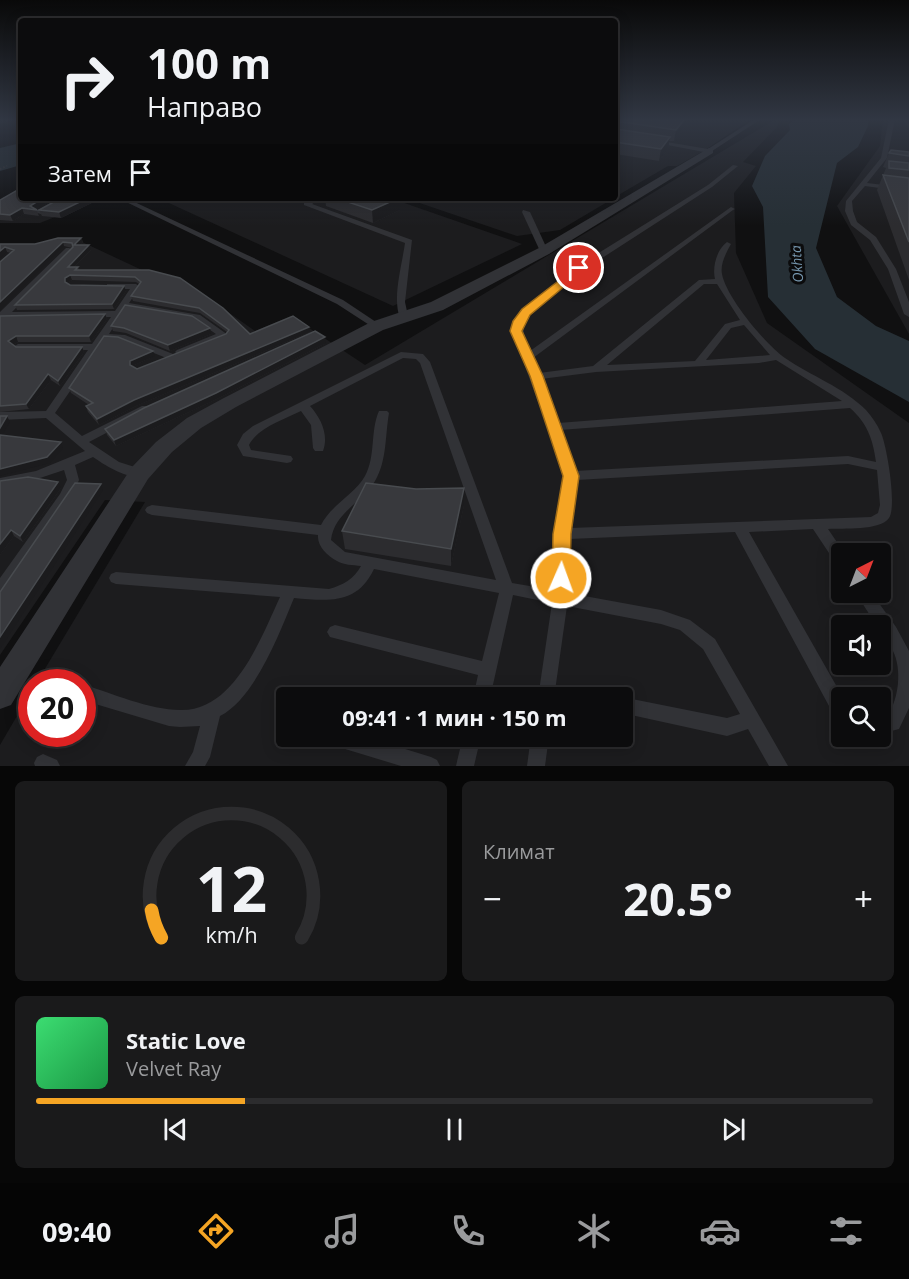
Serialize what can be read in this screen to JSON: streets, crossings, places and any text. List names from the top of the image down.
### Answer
{
  "water": ["Okhta"],
  "north": "top right",
  "page": {
    "turn": ["100 m", "Направо"],
    "then": "Затем",
    "limit": "20",
    "trip": "09:41 · 1 мин · 150 m",
    "tile": "Климат",
    "heat": ["−", "20.5°", "+"],
    "song": ["Static Love", "Velvet Ray"],
    "tabs": "09:40",
    "gauge": ["12", "km/h"]
  }
}
